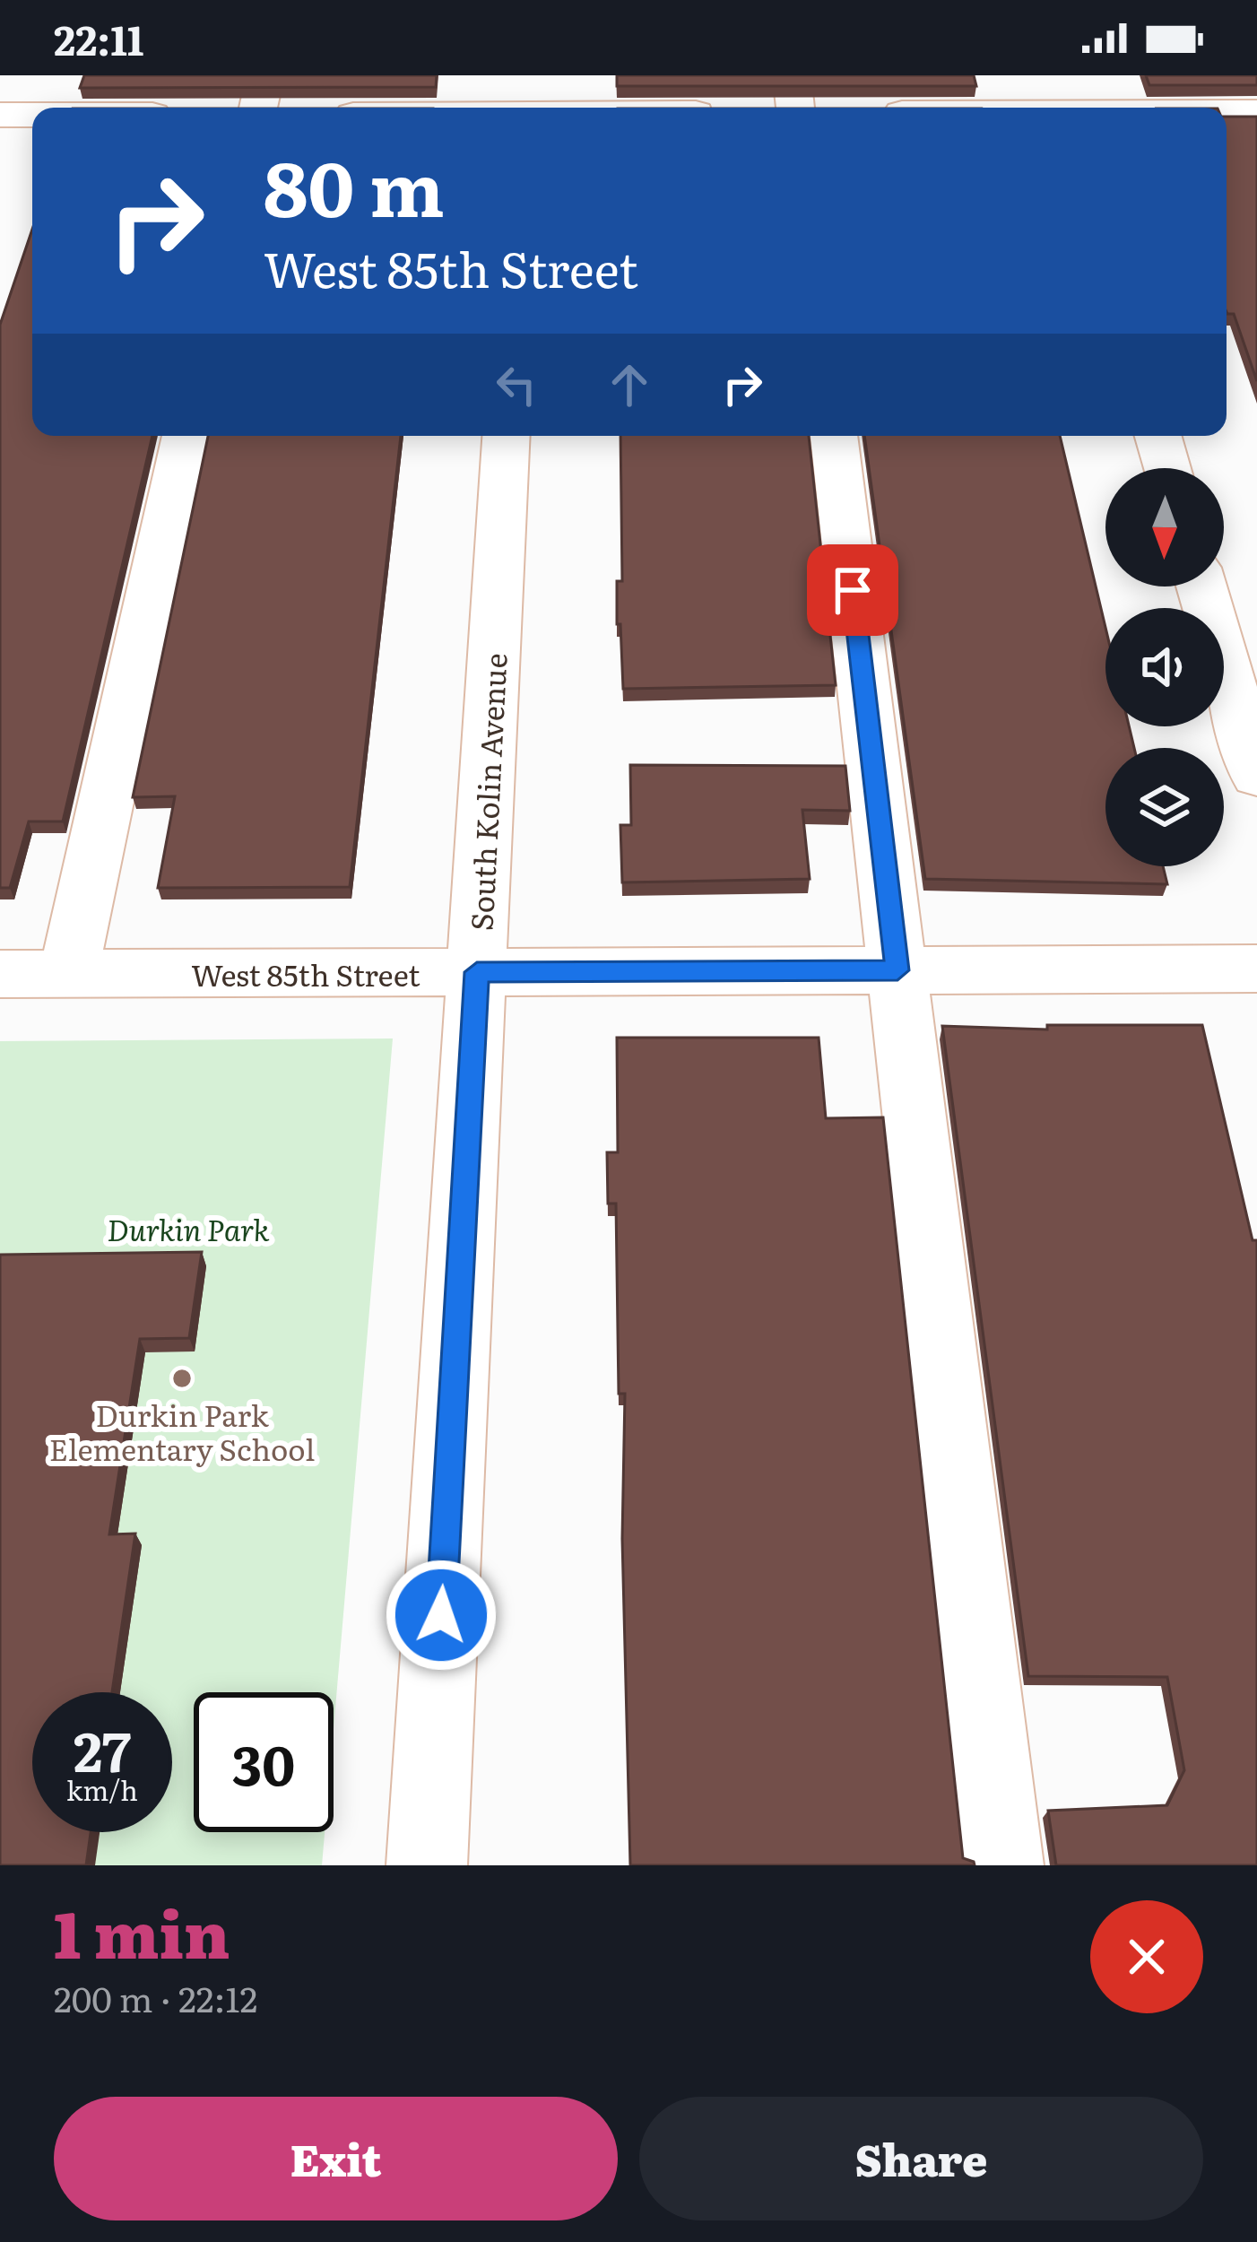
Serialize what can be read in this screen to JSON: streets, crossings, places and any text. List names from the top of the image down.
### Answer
{
  "streets": {
    "street": ["South Kolin Avenue", "West 85th Street"]
  },
  "crossings": [
    ["South Kolin Avenue", "West 85th Street"]
  ],
  "parks": ["Durkin Park"],
  "places": ["Durkin Park Elementary School"],
  "north": "bottom",
  "page": {
    "status": "22:11",
    "turn": ["80 m", "West 85th Street"],
    "speed": "27 km/h",
    "limit": "30",
    "heading": ["1 min", "200 m · 22:12"],
    "buttons": ["Exit", "Share"]
  }
}
